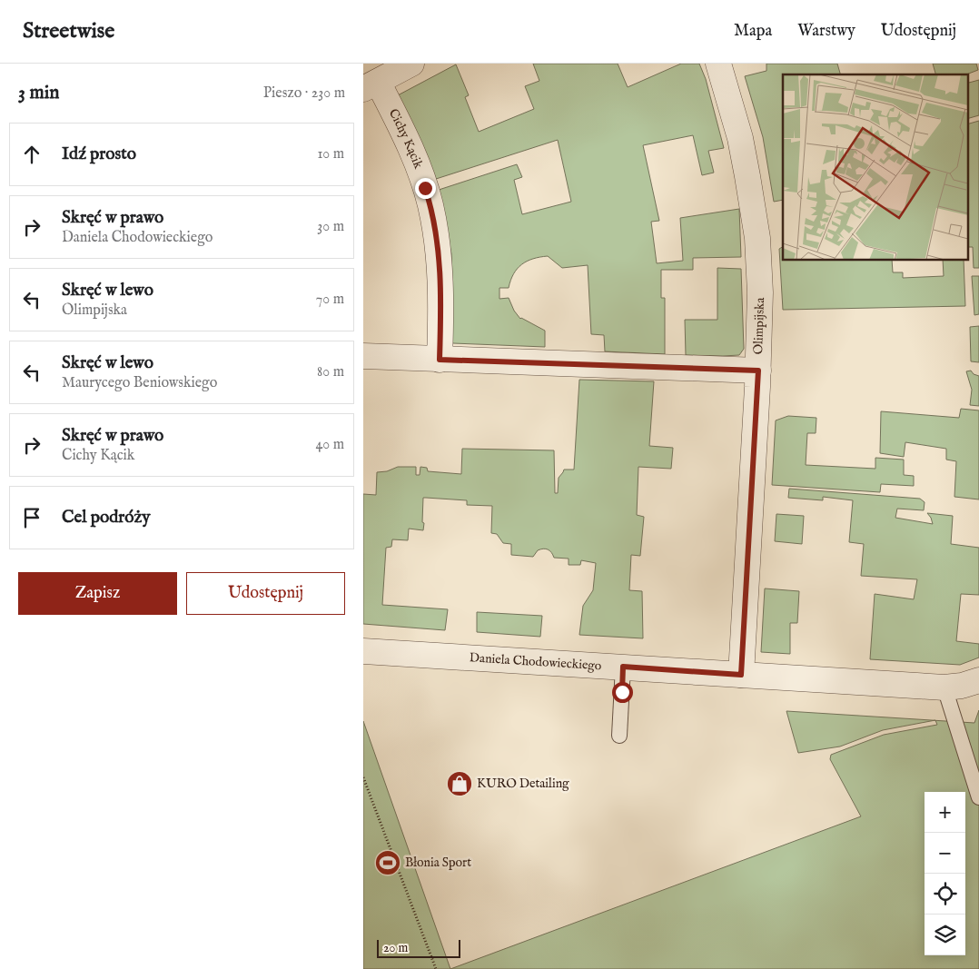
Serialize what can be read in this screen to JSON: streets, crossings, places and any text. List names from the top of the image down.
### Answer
{
  "streets": {
    "street": ["Cichy Kącik", "Olimpijska", "Daniela Chodowieckiego"]
  },
  "crossings": [
    ["Olimpijska", "Daniela Chodowieckiego"]
  ],
  "places": {
    "shop": ["KURO Detailing"],
    "sports": ["Błonia Sport"]
  },
  "scale_bar": "20 m",
  "page": {
    "header": "Streetwise",
    "nav": ["Mapa", "Warstwy", "Udostępnij"],
    "heading": ["3 min", "Pieszo · 230 m"],
    "list": [
      ["Idź prosto", "10 m"],
      ["Skręć w prawo", "Daniela Chodowieckiego", "30 m"],
      ["Skręć w lewo", "Olimpijska", "70 m"],
      ["Skręć w lewo", "Maurycego Beniowskiego", "80 m"],
      ["Skręć w prawo", "Cichy Kącik", "40 m"],
      "Cel podróży"
    ],
    "buttons": ["Zapisz", "Udostępnij"],
    "map_buttons": ["+", "−"],
    "scale": "20 m"
  }
}
